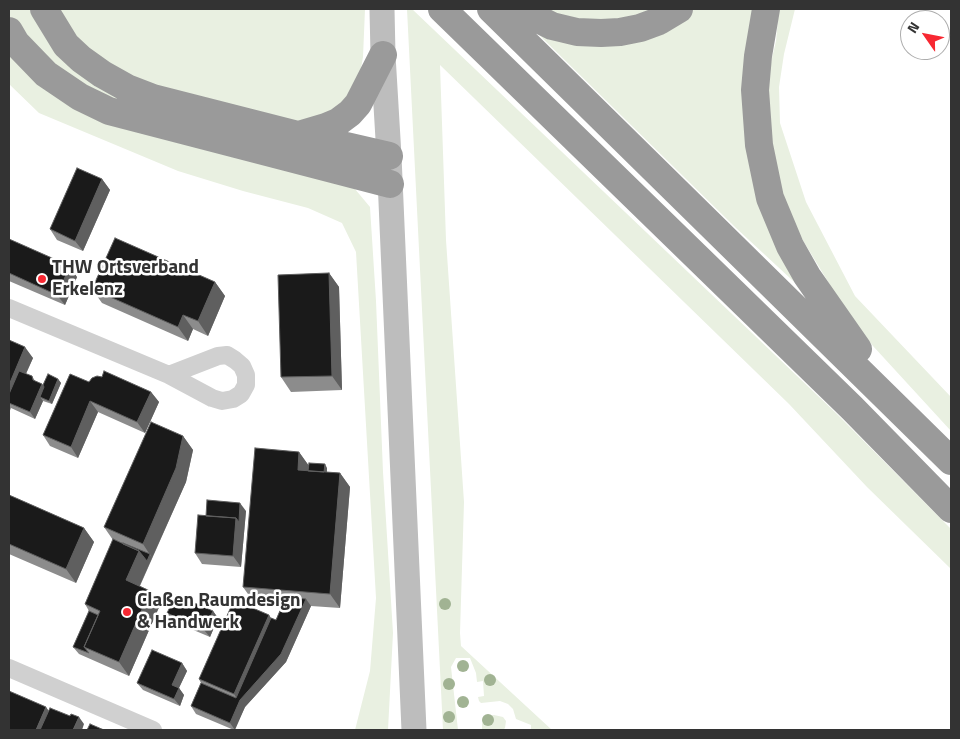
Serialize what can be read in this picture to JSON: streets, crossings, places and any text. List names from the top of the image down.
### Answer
{
  "places": ["THW Ortsverband Erkelenz", "Claßen Raumdesign & Handwerk"],
  "north": "top left"
}
